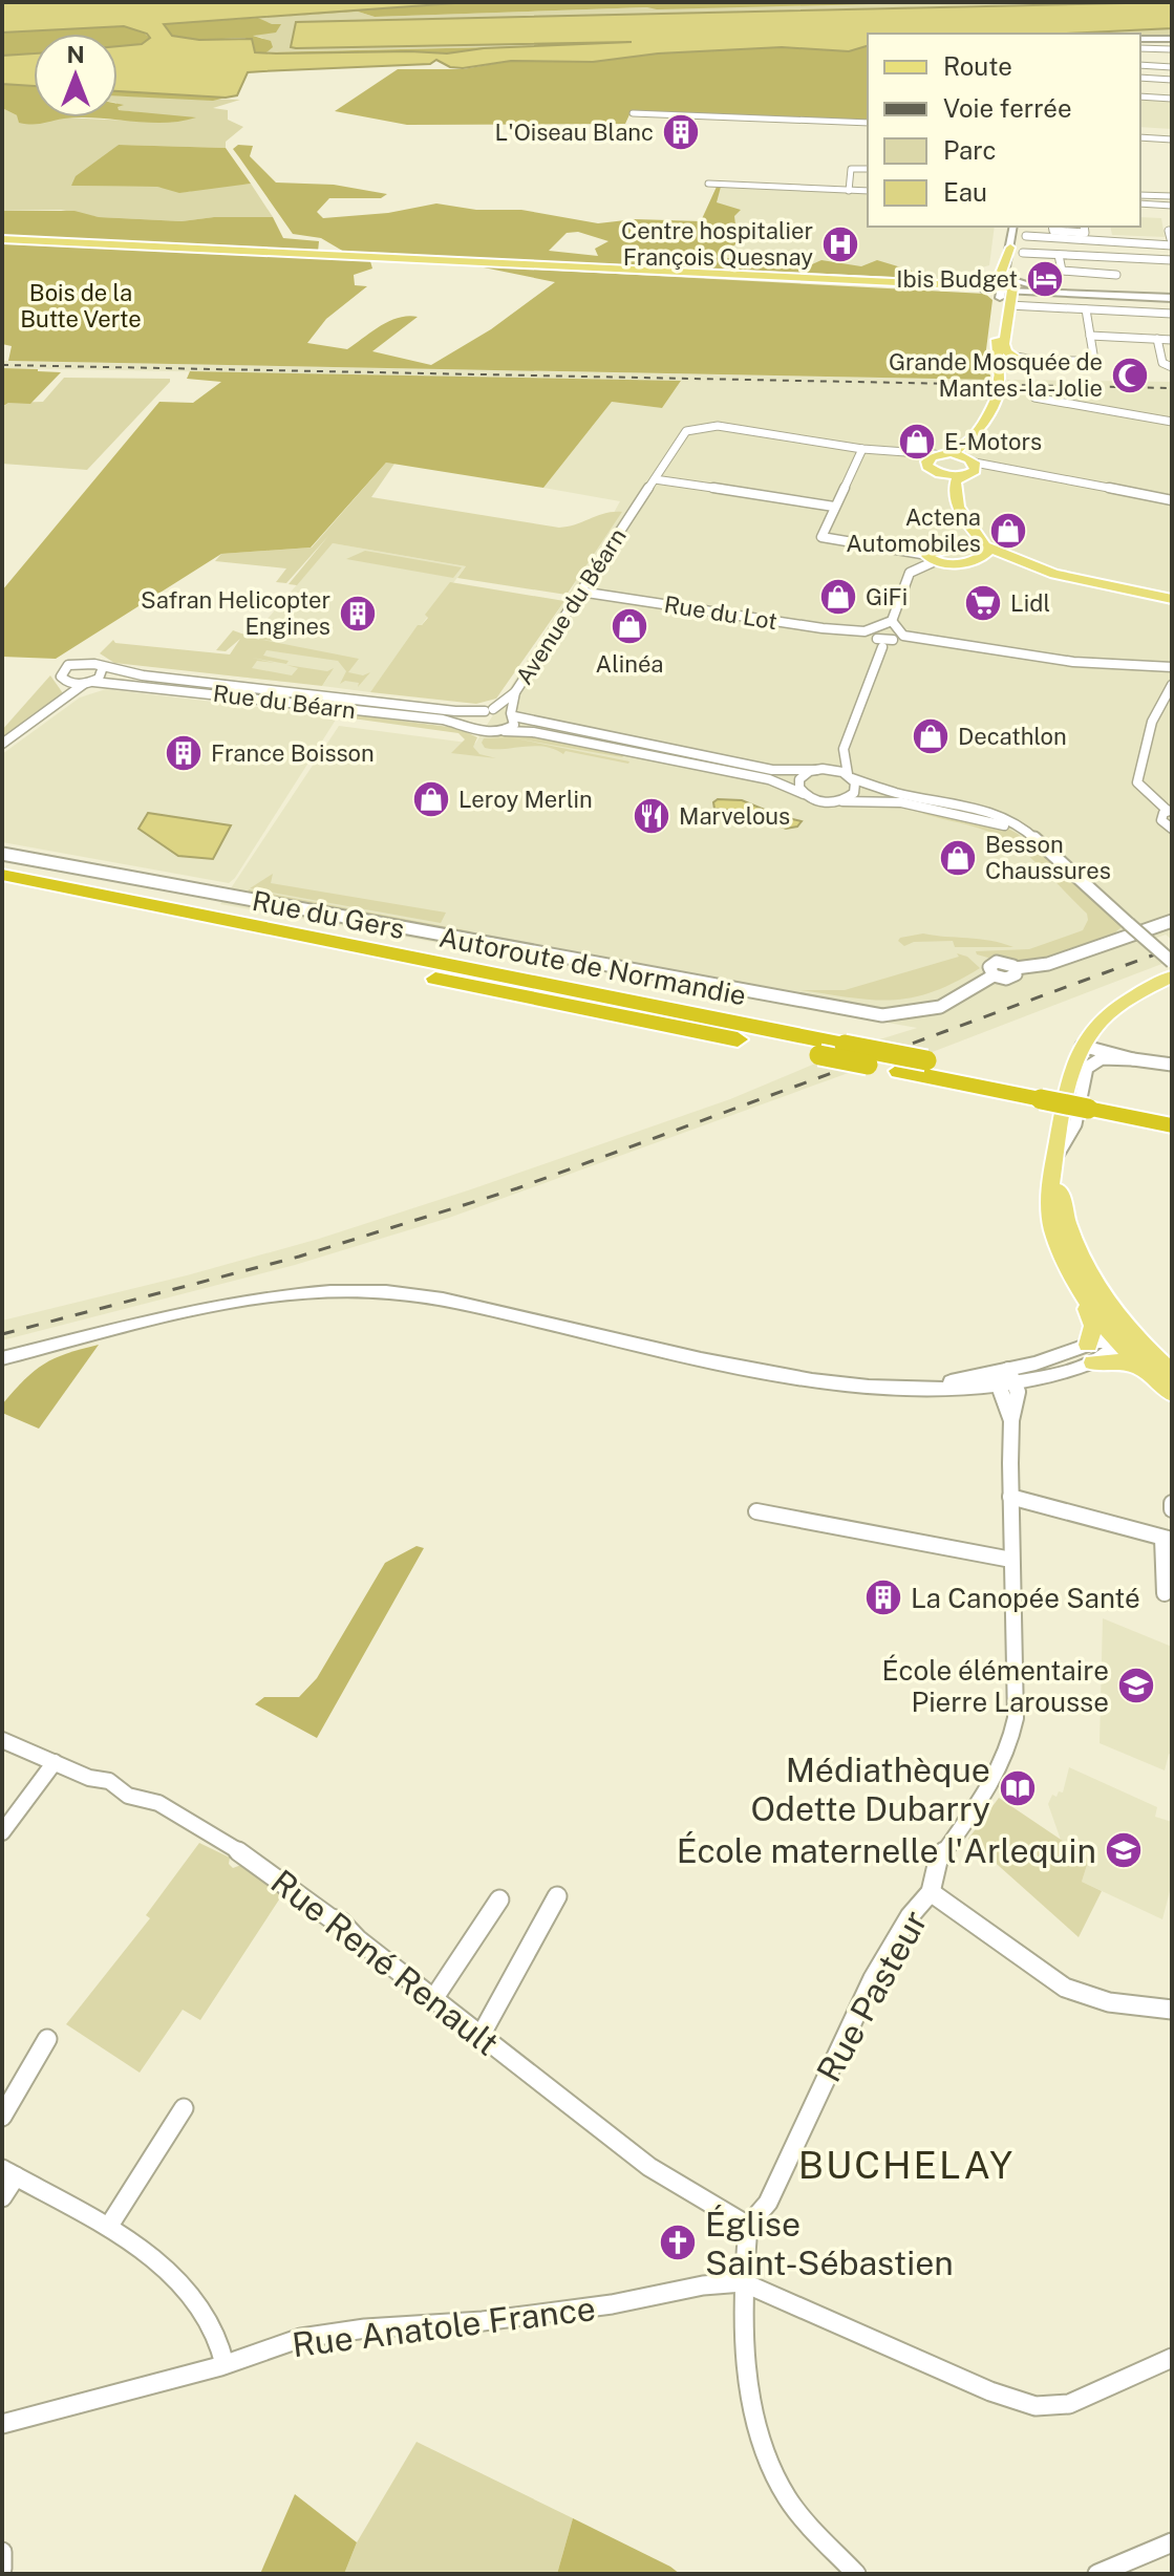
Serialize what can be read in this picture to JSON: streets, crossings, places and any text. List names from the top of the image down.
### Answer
{
  "streets": {
    "highway": ["Autoroute de Normandie"],
    "street": [
      "Avenue du Béarn",
      "Rue du Lot",
      "Rue du Béarn",
      "Rue du Gers",
      "Rue René Renault",
      "Rue Pasteur",
      "Rue Anatole France"
    ]
  },
  "crossings": [
    ["Avenue du Béarn", "Rue du Lot"],
    ["Avenue du Béarn", "Rue du Béarn"],
    ["Rue René Renault", "Rue Pasteur"]
  ],
  "districts": ["BUCHELAY"],
  "parks": ["Bois de la Butte Verte"],
  "places": {
    "building": [
      "L'Oiseau Blanc",
      "Safran Helicopter Engines",
      "France Boisson",
      "La Canopée Santé"
    ],
    "hospital": ["Centre hospitalier François Quesnay"],
    "hotel": ["Ibis Budget"],
    "mosque": ["Grande Mosquée de Mantes-la-Jolie"],
    "shop": [
      "E-Motors",
      "Actena Automobiles",
      "GiFi",
      "Alinéa",
      "Decathlon",
      "Leroy Merlin",
      "Besson Chaussures"
    ],
    "supermarket": ["Lidl"],
    "restaurant": ["Marvelous"],
    "school or university": ["École élémentaire Pierre Larousse", "École maternelle l'Arlequin"],
    "library": ["Médiathèque Odette Dubarry"],
    "church": ["Église Saint-Sébastien"]
  },
  "legend": [
    "Route",
    "Voie ferrée",
    "Parc",
    "Eau"
  ],
  "north": "top"
}
